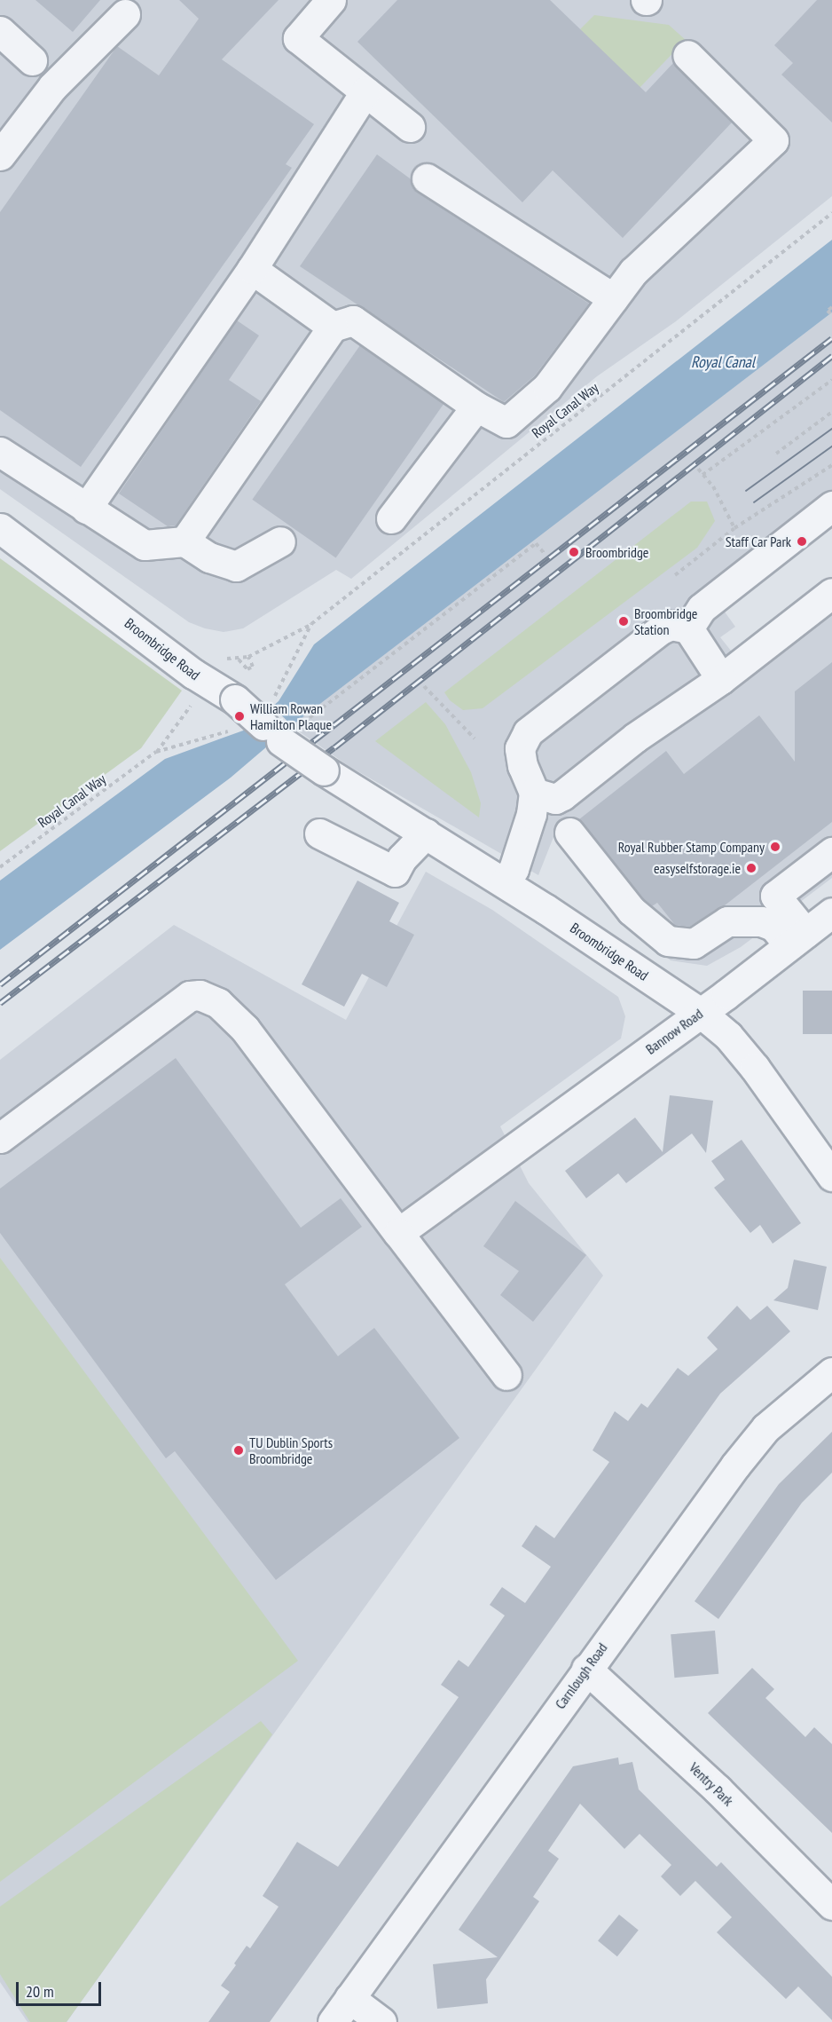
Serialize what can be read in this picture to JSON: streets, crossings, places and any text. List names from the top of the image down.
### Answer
{
  "streets": {
    "street": [
      "Broombridge Road",
      "Bannow Road",
      "Carnlough Road",
      "Ventry Park"
    ],
    "path": ["Royal Canal Way"]
  },
  "crossings": [
    ["Broombridge Road", "Bannow Road"],
    ["Carnlough Road", "Ventry Park"]
  ],
  "water": ["Royal Canal"],
  "places": [
    "Staff Car Park",
    "Broombridge",
    "Broombridge Station",
    "William Rowan Hamilton Plaque",
    "Royal Rubber Stamp Company",
    "easyselfstorage.ie",
    "TU Dublin Sports Broombridge"
  ],
  "scale_bar": "20 m"
}
